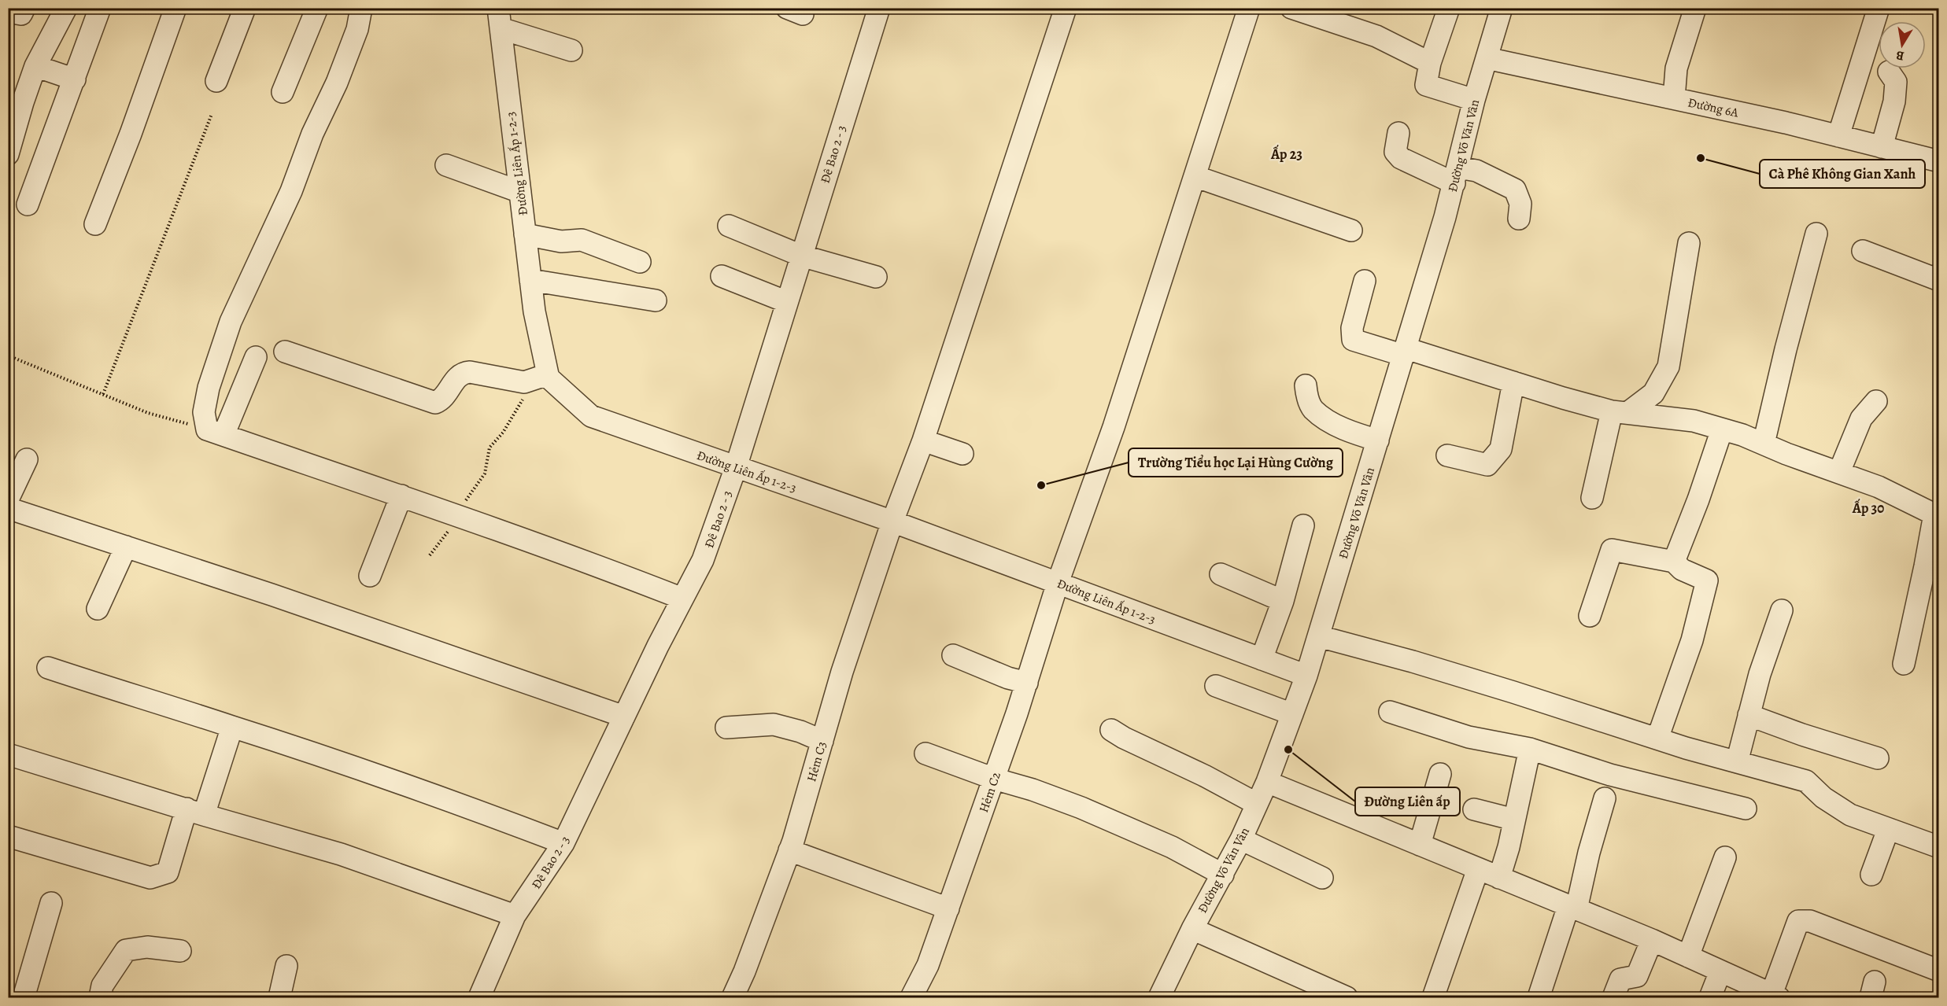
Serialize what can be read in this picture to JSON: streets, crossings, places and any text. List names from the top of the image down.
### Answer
{
  "streets": {
    "street": [
      "Đường 6A",
      "Đường Võ Văn Vân",
      "Đê Bao 2 - 3",
      "Đường Liên Ấp 1-2-3",
      "Hẻm C3",
      "Hẻm C2"
    ]
  },
  "crossings": [
    ["Đường 6A", "Đường Võ Văn Vân"],
    ["Đường Võ Văn Vân", "Đường Liên Ấp 1-2-3"],
    ["Đê Bao 2 - 3", "Đường Liên Ấp 1-2-3"],
    ["Đường Liên Ấp 1-2-3", "Hẻm C3"],
    ["Đường Liên Ấp 1-2-3", "Hẻm C2"]
  ],
  "districts": ["Ấp 23", "Ấp 30"],
  "places": ["Cà Phê Không Gian Xanh", "Trường Tiểu học Lại Hùng Cường", "Đường Liên ấp"],
  "north": "bottom"
}
